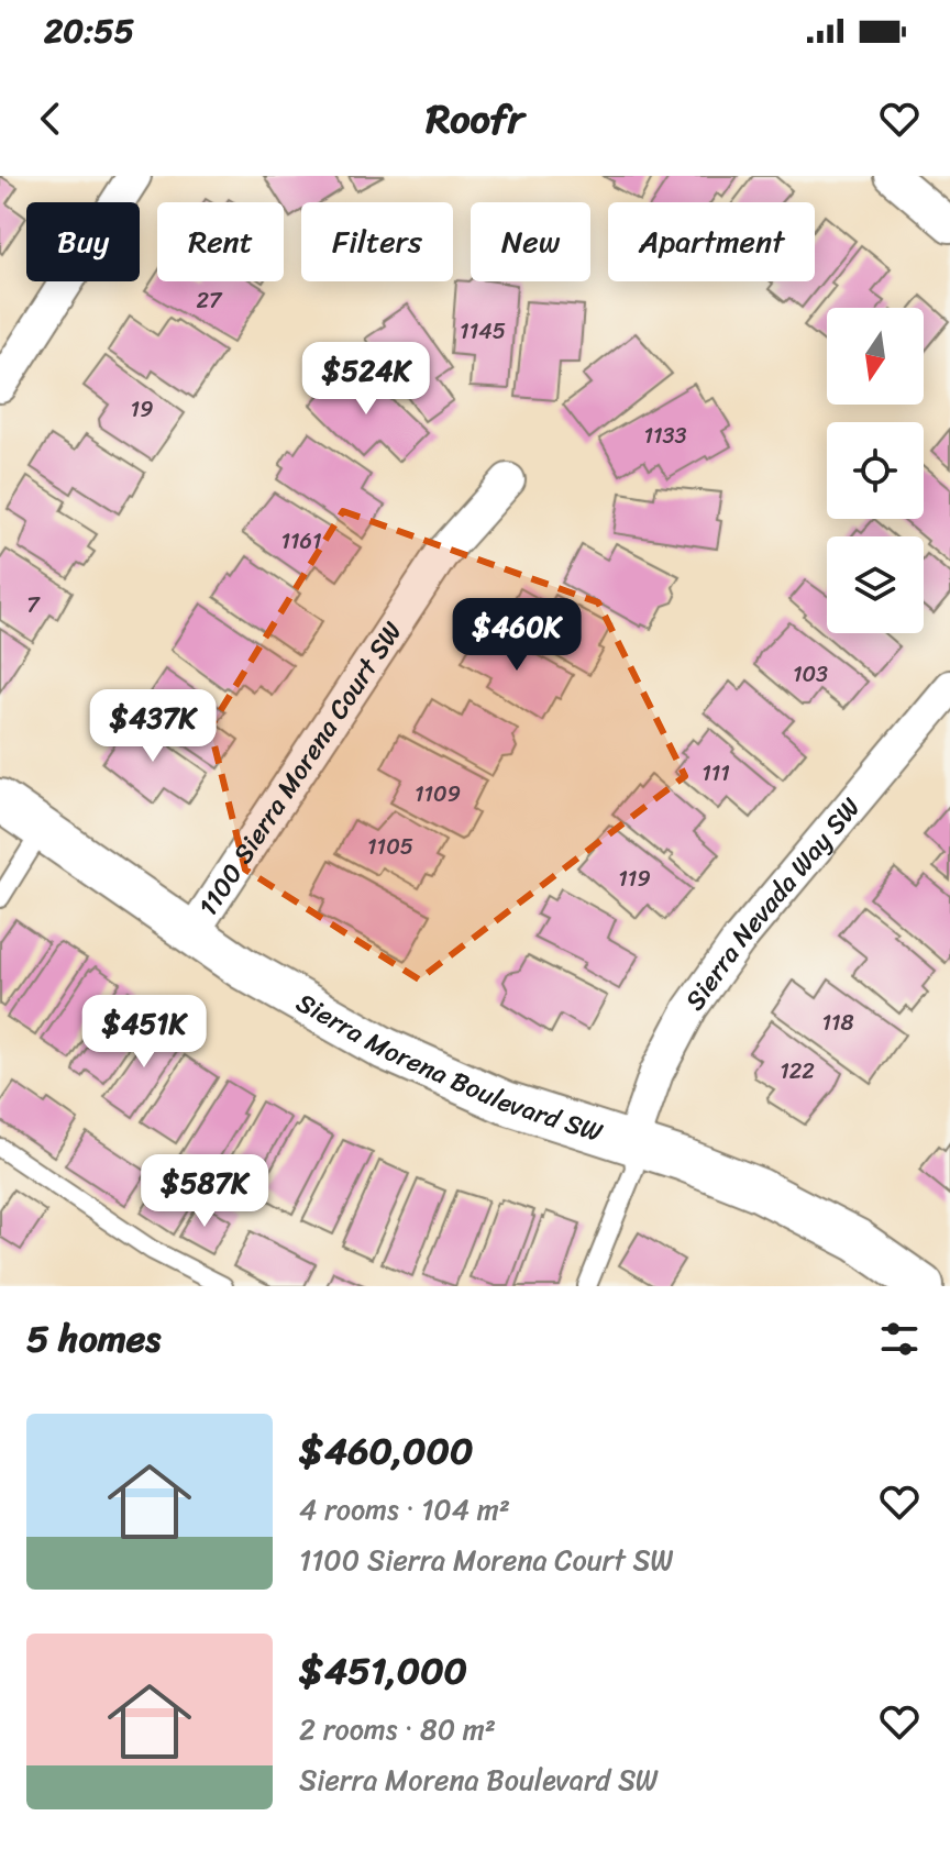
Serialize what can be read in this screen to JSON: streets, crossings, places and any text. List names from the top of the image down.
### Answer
{
  "streets": {
    "street": ["1100 Sierra Morena Court SW", "Sierra Nevada Way SW", "Sierra Morena Boulevard SW"]
  },
  "crossings": [
    ["1100 Sierra Morena Court SW", "Sierra Morena Boulevard SW"],
    ["Sierra Nevada Way SW", "Sierra Morena Boulevard SW"]
  ],
  "house_numbers": [
    "27",
    "1145",
    "19",
    "1133",
    "1161",
    "7",
    "103",
    "111",
    "1109",
    "1105",
    "119",
    "118",
    "122"
  ],
  "north": "bottom",
  "page": {
    "status": "20:55",
    "header": "Roofr",
    "chip": [
      "Buy",
      "Rent",
      "Filters",
      "New",
      "Apartment"
    ],
    "price": [
      "$524K",
      "$460K",
      "$437K",
      "$451K",
      "$587K"
    ],
    "heading": "5 homes",
    "list": [
      {
        "name": "$460,000",
        "note": "4 rooms · 104 m² · 1100 Sierra Morena Court SW"
      },
      {
        "name": "$451,000",
        "note": "2 rooms · 80 m² · Sierra Morena Boulevard SW"
      }
    ]
  }
}
